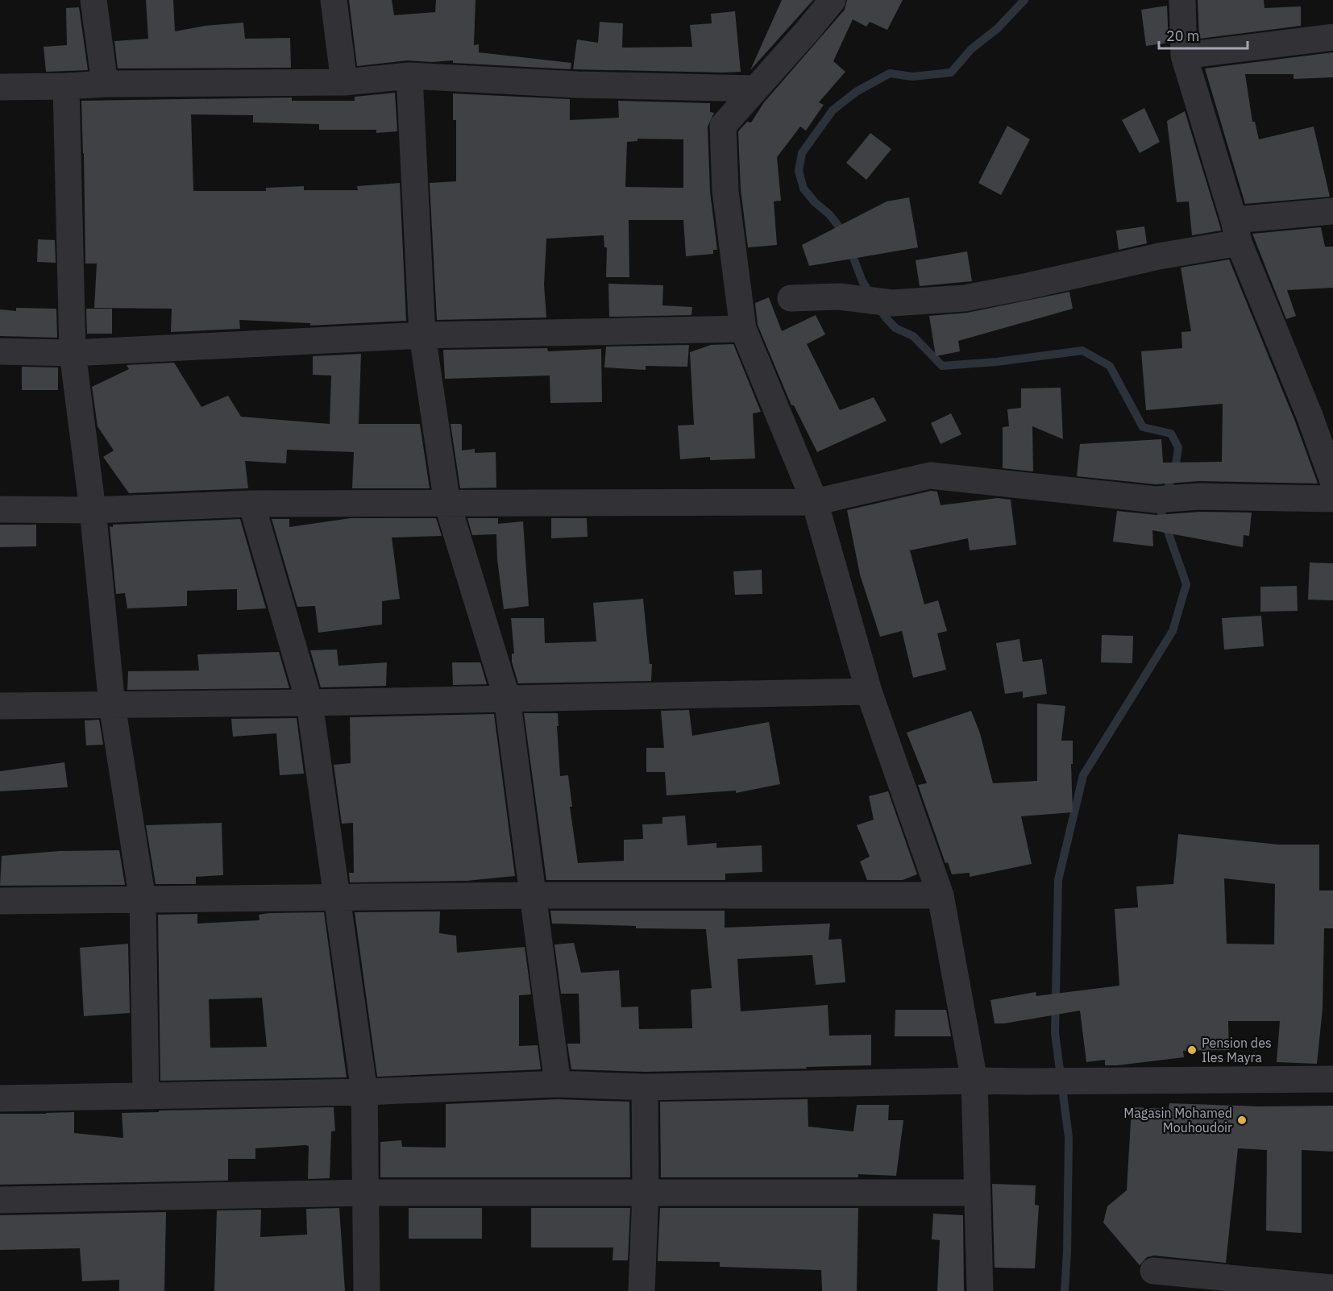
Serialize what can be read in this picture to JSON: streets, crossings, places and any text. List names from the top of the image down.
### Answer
{
  "places": ["Pension des Iles Mayra", "Magasin Mohamed Mouhoudoir"],
  "scale_bar": "20 m"
}
